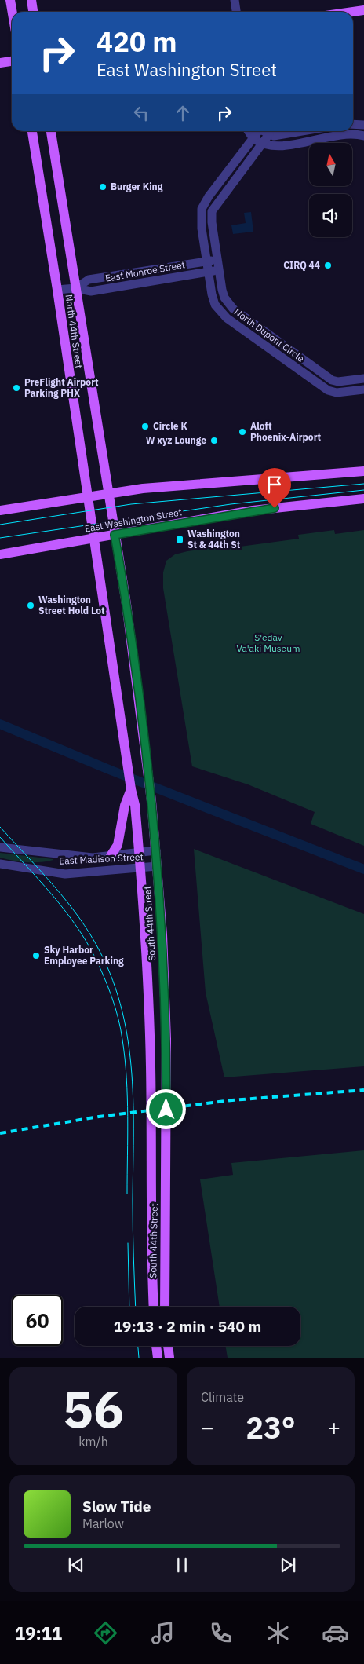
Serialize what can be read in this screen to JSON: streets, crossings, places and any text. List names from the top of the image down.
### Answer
{
  "streets": {
    "main road": ["North 44th Street", "East Washington Street", "South 44th Street"],
    "street": ["East Monroe Street", "North Dupont Circle", "East Madison Street"]
  },
  "crossings": [
    ["East Monroe Street", "North 44th Street"],
    ["East Monroe Street", "North Dupont Circle"],
    ["North 44th Street", "East Washington Street"],
    ["North 44th Street", "South 44th Street"],
    ["East Washington Street", "South 44th Street"],
    ["East Madison Street", "South 44th Street"]
  ],
  "parks": ["S'edav Va'aki Museum"],
  "places": {
    "other": [
      "Burger King",
      "CIRQ 44",
      "PreFlight Airport Parking PHX",
      "Circle K",
      "Aloft Phoenix-Airport",
      "W xyz Lounge",
      "Washington Street Hold Lot",
      "Sky Harbor Employee Parking"
    ],
    "transit": ["Washington St & 44th St"]
  },
  "north": "top",
  "page": {
    "turn": ["420 m", "East Washington Street"],
    "limit": "60",
    "trip": "19:13 · 2 min · 540 m",
    "tile": [
      ["56", "km/h"],
      "Climate"
    ],
    "heat": ["−", "23°", "+"],
    "song": ["Slow Tide", "Marlow"],
    "tabs": "19:11"
  }
}
